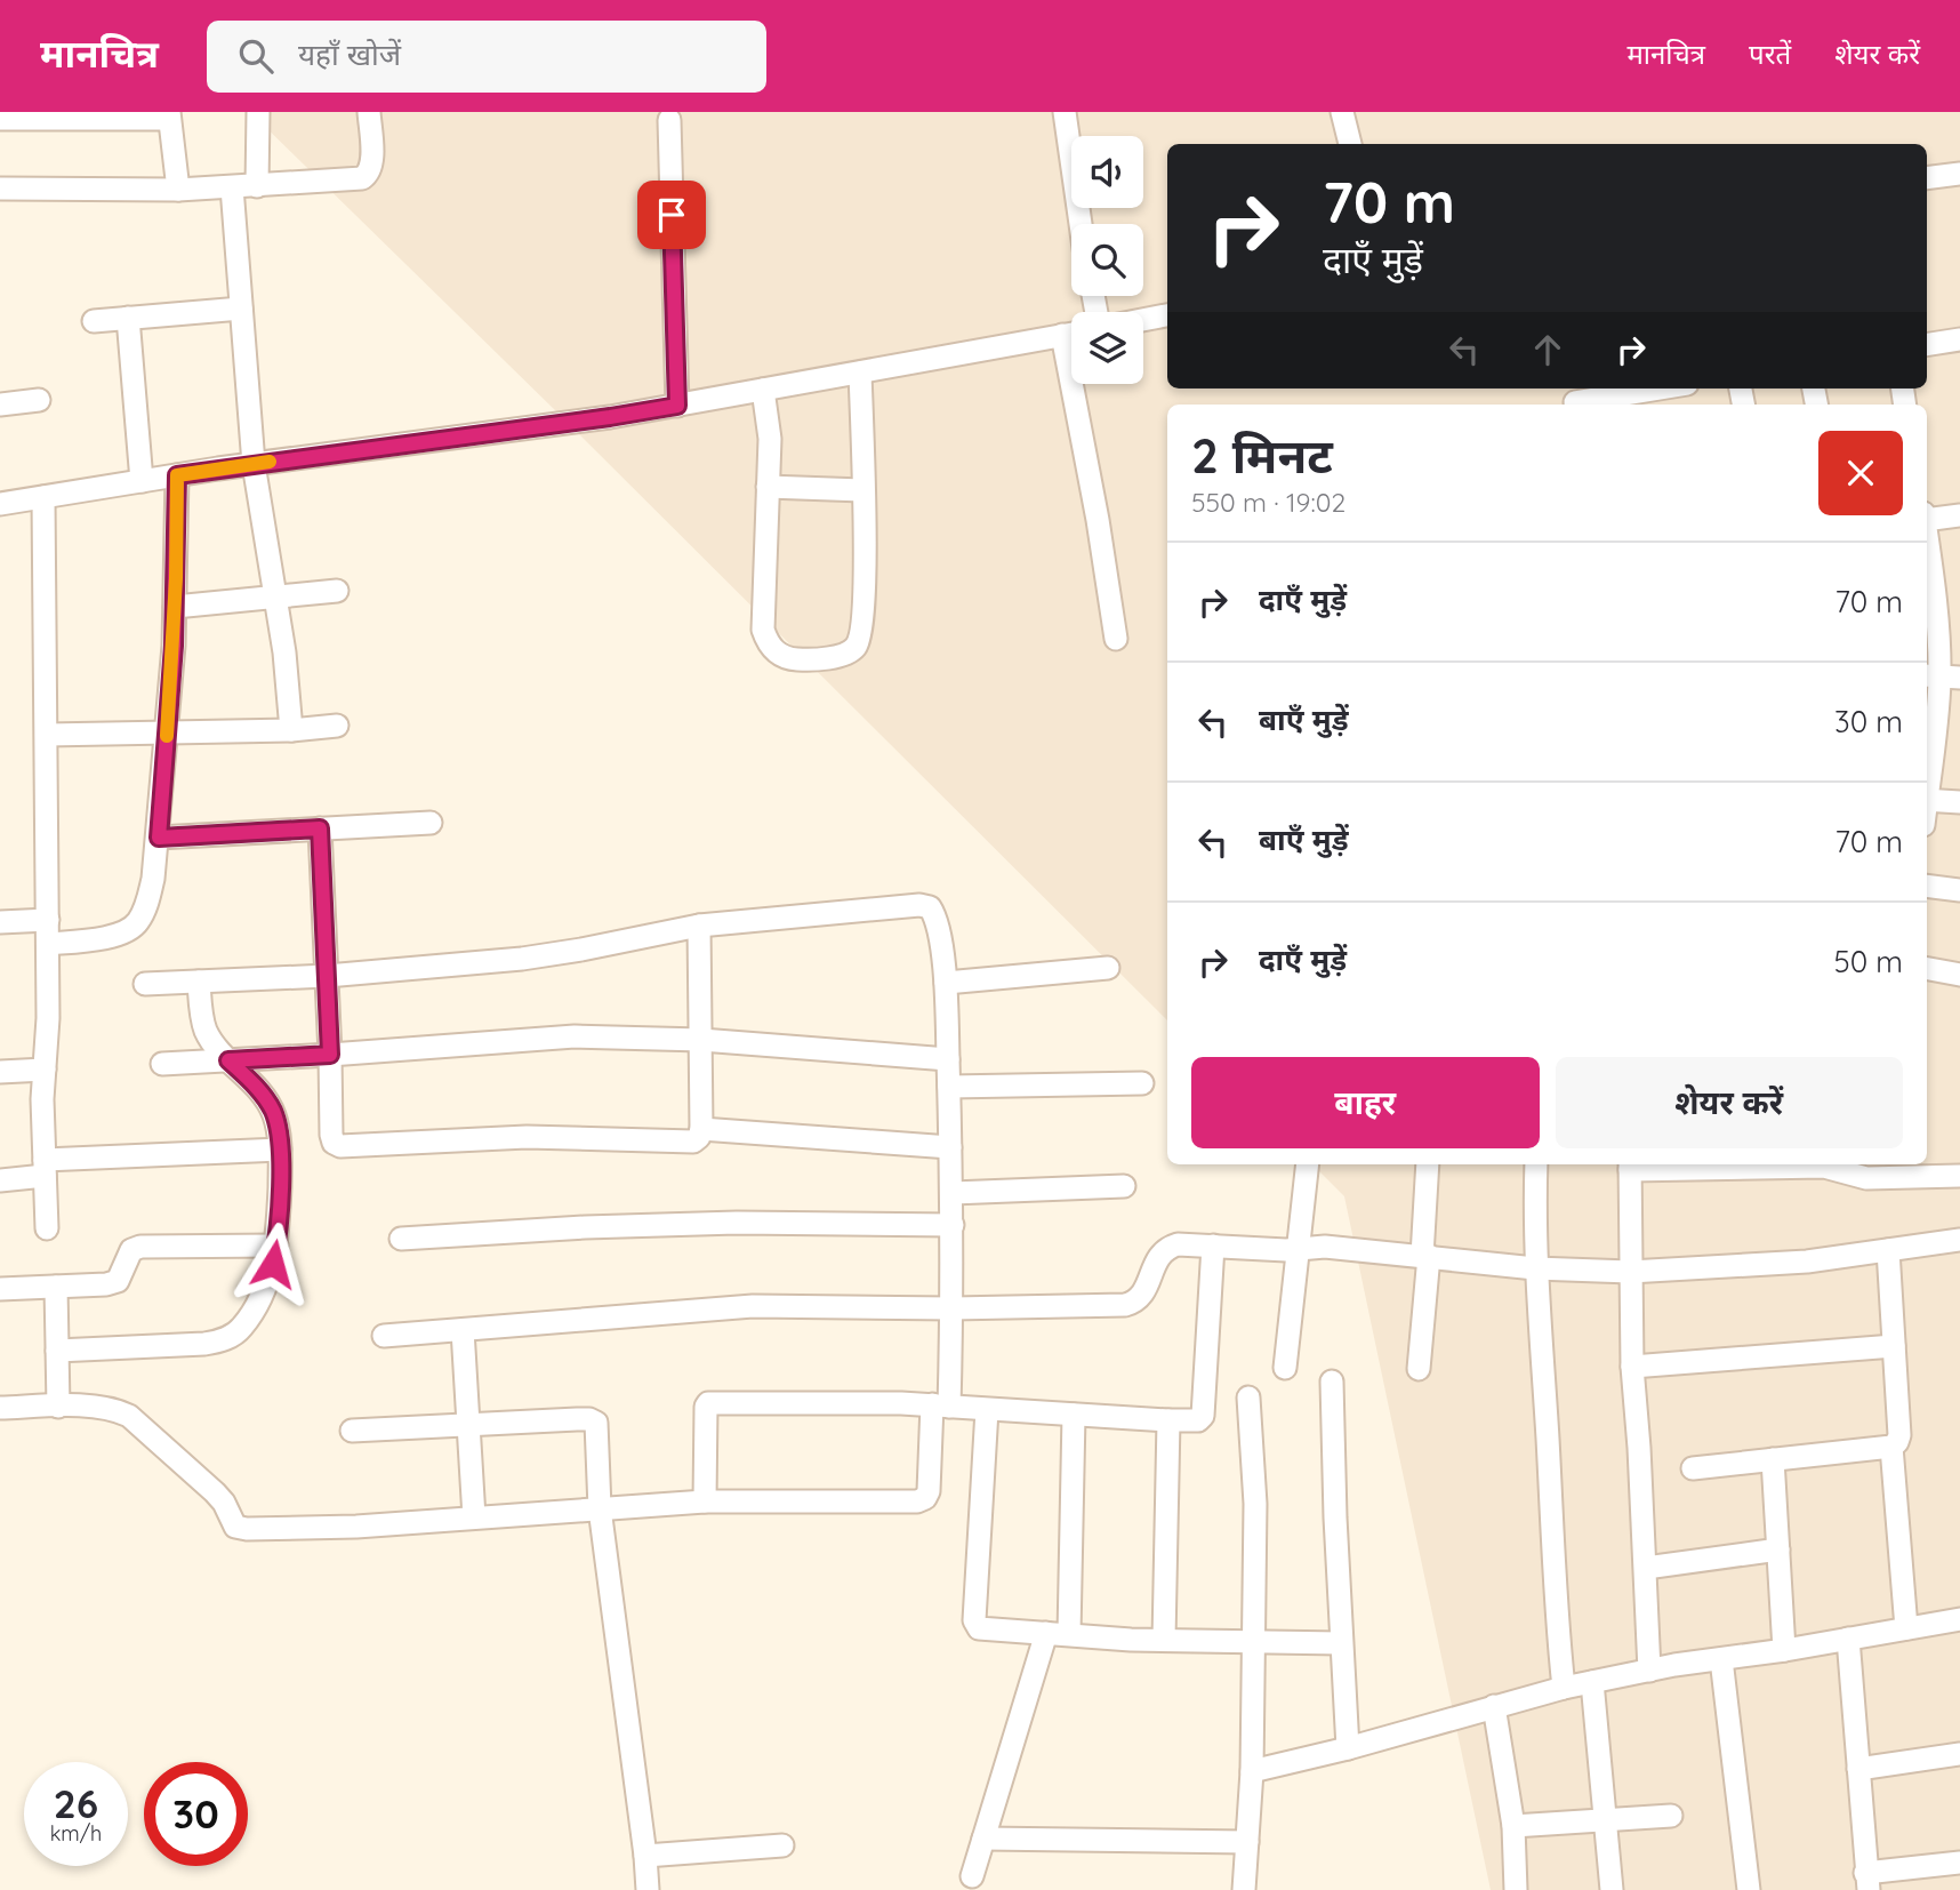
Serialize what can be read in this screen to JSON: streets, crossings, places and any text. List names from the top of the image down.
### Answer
{
  "page": {
    "header": "मानचित्र",
    "search": "यहाँ खोजें",
    "nav": ["मानचित्र", "परतें", "शेयर करें"],
    "turn": ["70 m", "दाएँ मुड़ें"],
    "heading": ["2 मिनट", "550 m · 19:02"],
    "list": [
      {
        "name": "दाएँ मुड़ें",
        "value": "70 m"
      },
      {
        "name": "बाएँ मुड़ें",
        "value": "30 m"
      },
      {
        "name": "बाएँ मुड़ें",
        "value": "70 m"
      },
      {
        "name": "दाएँ मुड़ें",
        "value": "50 m"
      }
    ],
    "buttons": ["बाहर", "शेयर करें"],
    "speed": "26 km/h",
    "limit": "30"
  }
}
